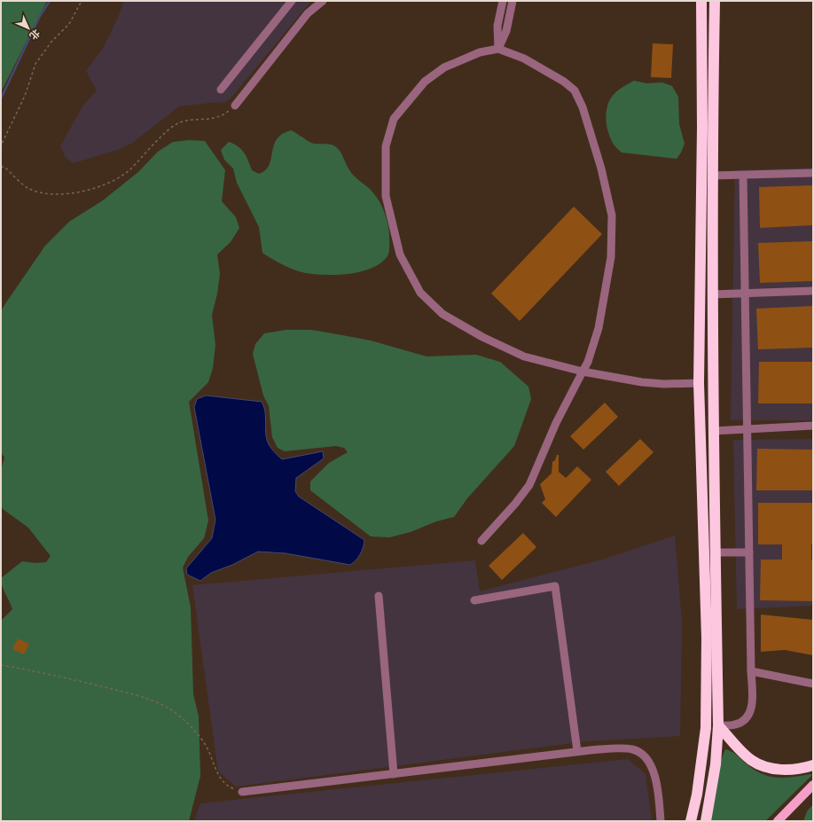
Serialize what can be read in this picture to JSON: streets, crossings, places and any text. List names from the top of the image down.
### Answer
{
  "north": "bottom right"
}
